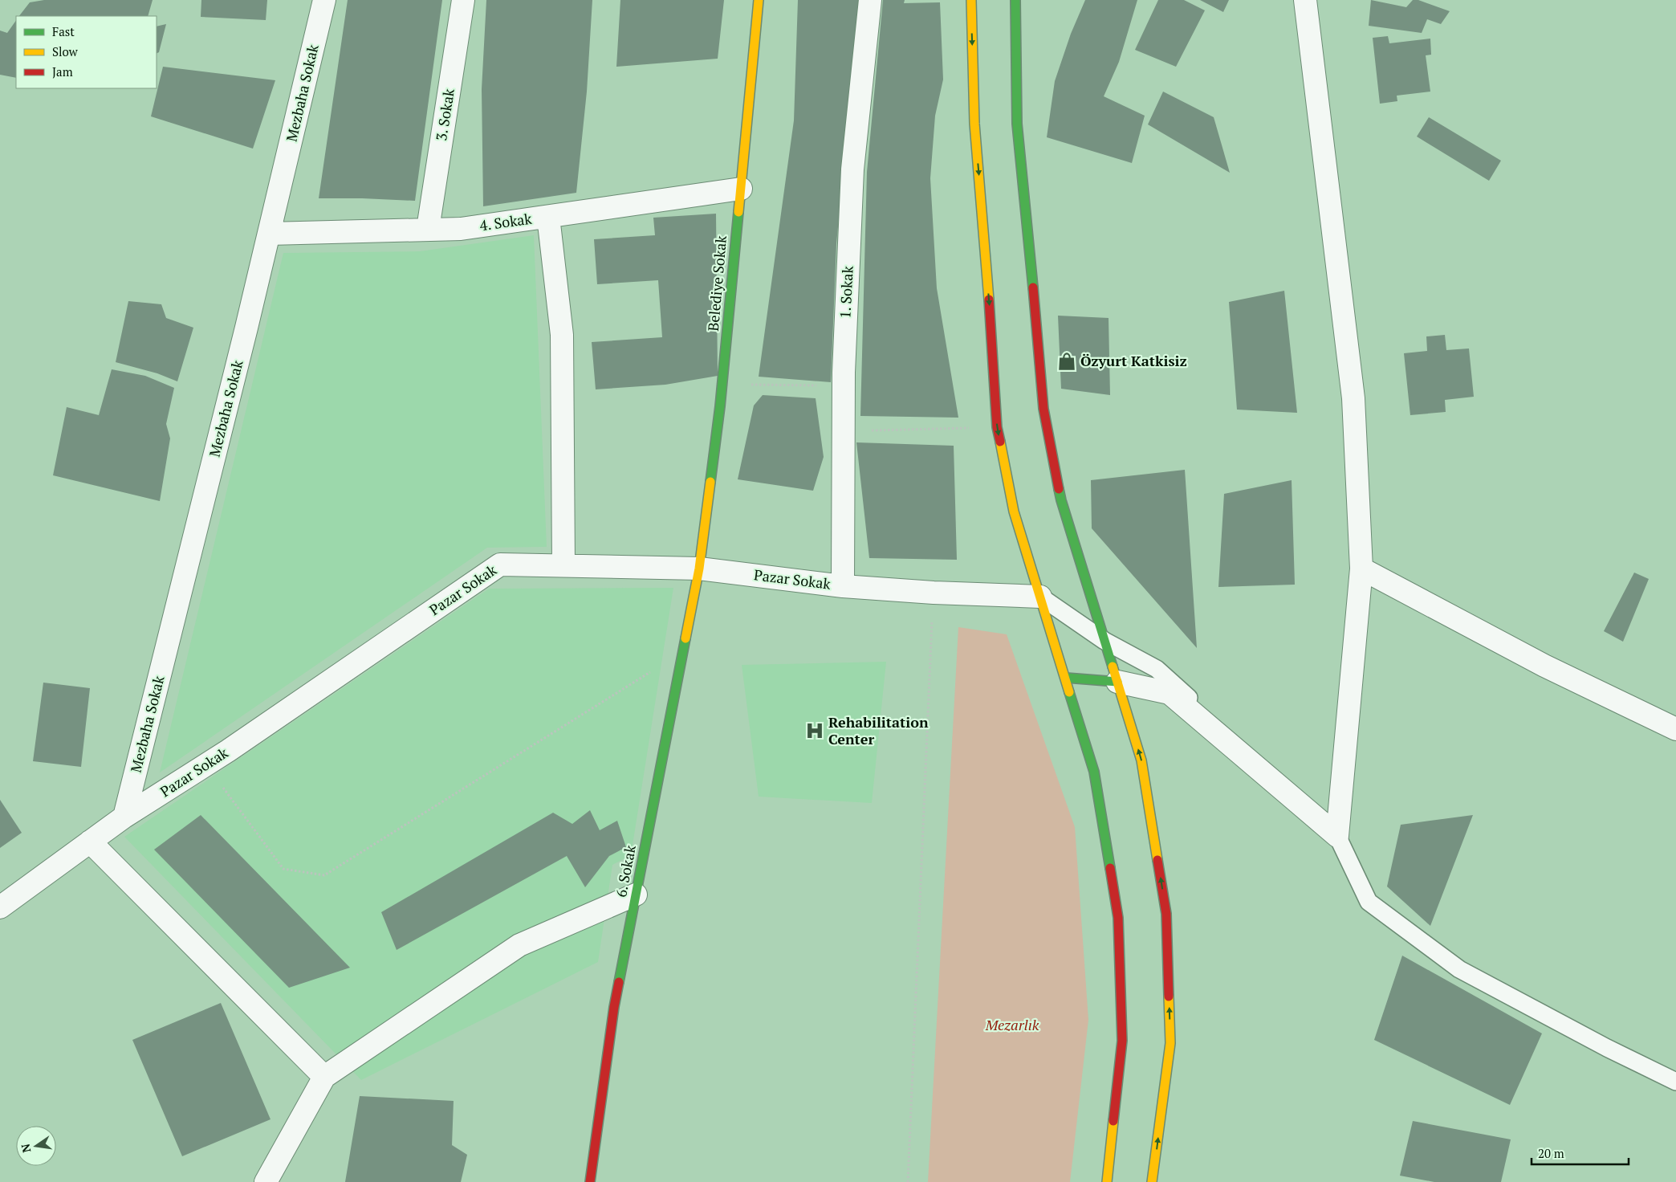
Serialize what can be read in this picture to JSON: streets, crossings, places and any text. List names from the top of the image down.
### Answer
{
  "streets": {
    "street": [
      "Mezbaha Sokak",
      "3. Sokak",
      "4. Sokak",
      "Belediye Sokak",
      "1. Sokak",
      "Pazar Sokak",
      "6. Sokak"
    ]
  },
  "crossings": [
    ["Mezbaha Sokak", "4. Sokak"],
    ["Mezbaha Sokak", "Pazar Sokak"],
    ["3. Sokak", "4. Sokak"],
    ["4. Sokak", "Belediye Sokak"],
    ["Belediye Sokak", "Pazar Sokak"],
    ["Belediye Sokak", "6. Sokak"],
    ["1. Sokak", "Pazar Sokak"],
    ["Pazar Sokak", "6. Sokak"]
  ],
  "parks": ["Mezarlık"],
  "places": {
    "shop": ["Özyurt Katkisiz"],
    "hospital": ["Rehabilitation Center"]
  },
  "legend": ["Fast", "Slow", "Jam"],
  "scale_bar": "20 m",
  "north": "left"
}
